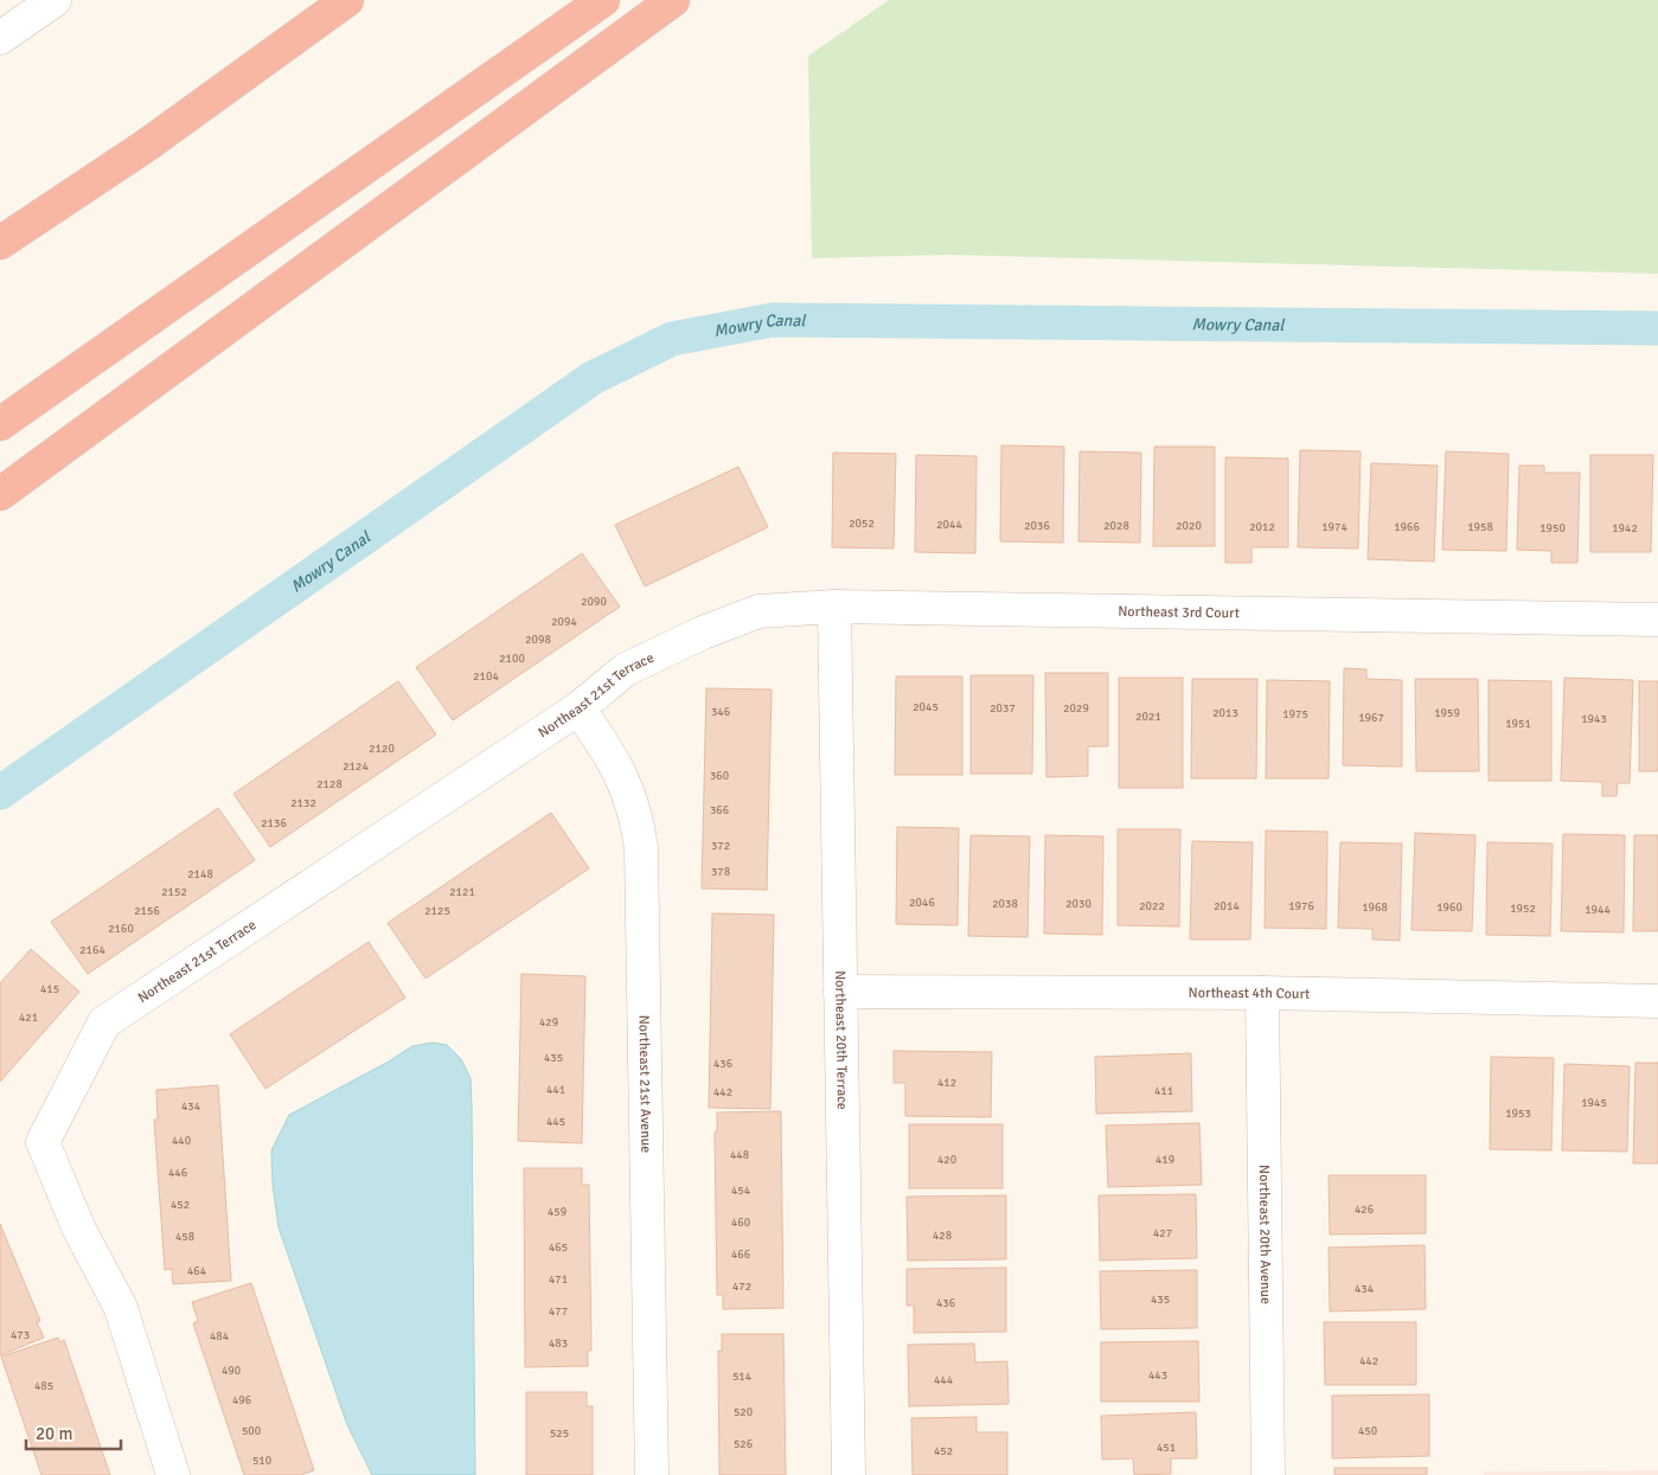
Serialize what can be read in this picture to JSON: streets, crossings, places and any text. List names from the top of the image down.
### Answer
{
  "streets": {
    "street": [
      "Northeast 3rd Court",
      "Northeast 21st Terrace",
      "Northeast 4th Court",
      "Northeast 20th Terrace",
      "Northeast 21st Avenue",
      "Northeast 20th Avenue"
    ]
  },
  "crossings": [
    ["Northeast 3rd Court", "Northeast 21st Terrace"],
    ["Northeast 3rd Court", "Northeast 20th Terrace"],
    ["Northeast 21st Terrace", "Northeast 21st Avenue"],
    ["Northeast 4th Court", "Northeast 20th Terrace"],
    ["Northeast 4th Court", "Northeast 20th Avenue"]
  ],
  "water": ["Mowry Canal"],
  "house_numbers": [
    "2052",
    "2044",
    "2036",
    "2028",
    "2020",
    "2012",
    "1974",
    "1966",
    "1958",
    "1950",
    "1942",
    "2090",
    "2094",
    "2098",
    "2100",
    "2104",
    "2045",
    "2037",
    "2029",
    "346",
    "2013",
    "1959",
    "1975",
    "2021",
    "1967",
    "1943",
    "1951",
    "2120",
    "2124",
    "360",
    "2128",
    "2132",
    "366",
    "2136",
    "372",
    "378",
    "2148",
    "2152",
    "2121",
    "2046",
    "2038",
    "2030",
    "2022",
    "2014",
    "1976",
    "1968",
    "1960",
    "1952",
    "1944",
    "2156",
    "2125",
    "2160",
    "2164",
    "415",
    "421",
    "429",
    "435",
    "436",
    "412",
    "441",
    "411",
    "442",
    "1945",
    "434",
    "1953",
    "445",
    "440",
    "448",
    "420",
    "419",
    "446",
    "454",
    "452",
    "426",
    "459",
    "460",
    "427",
    "428",
    "458",
    "465",
    "466",
    "464",
    "471",
    "472",
    "434",
    "435",
    "436",
    "477",
    "473",
    "484",
    "483",
    "442",
    "490",
    "443",
    "514",
    "444",
    "485",
    "496",
    "520",
    "500",
    "450",
    "525",
    "526",
    "451",
    "452",
    "510"
  ],
  "scale_bar": "20 m"
}
